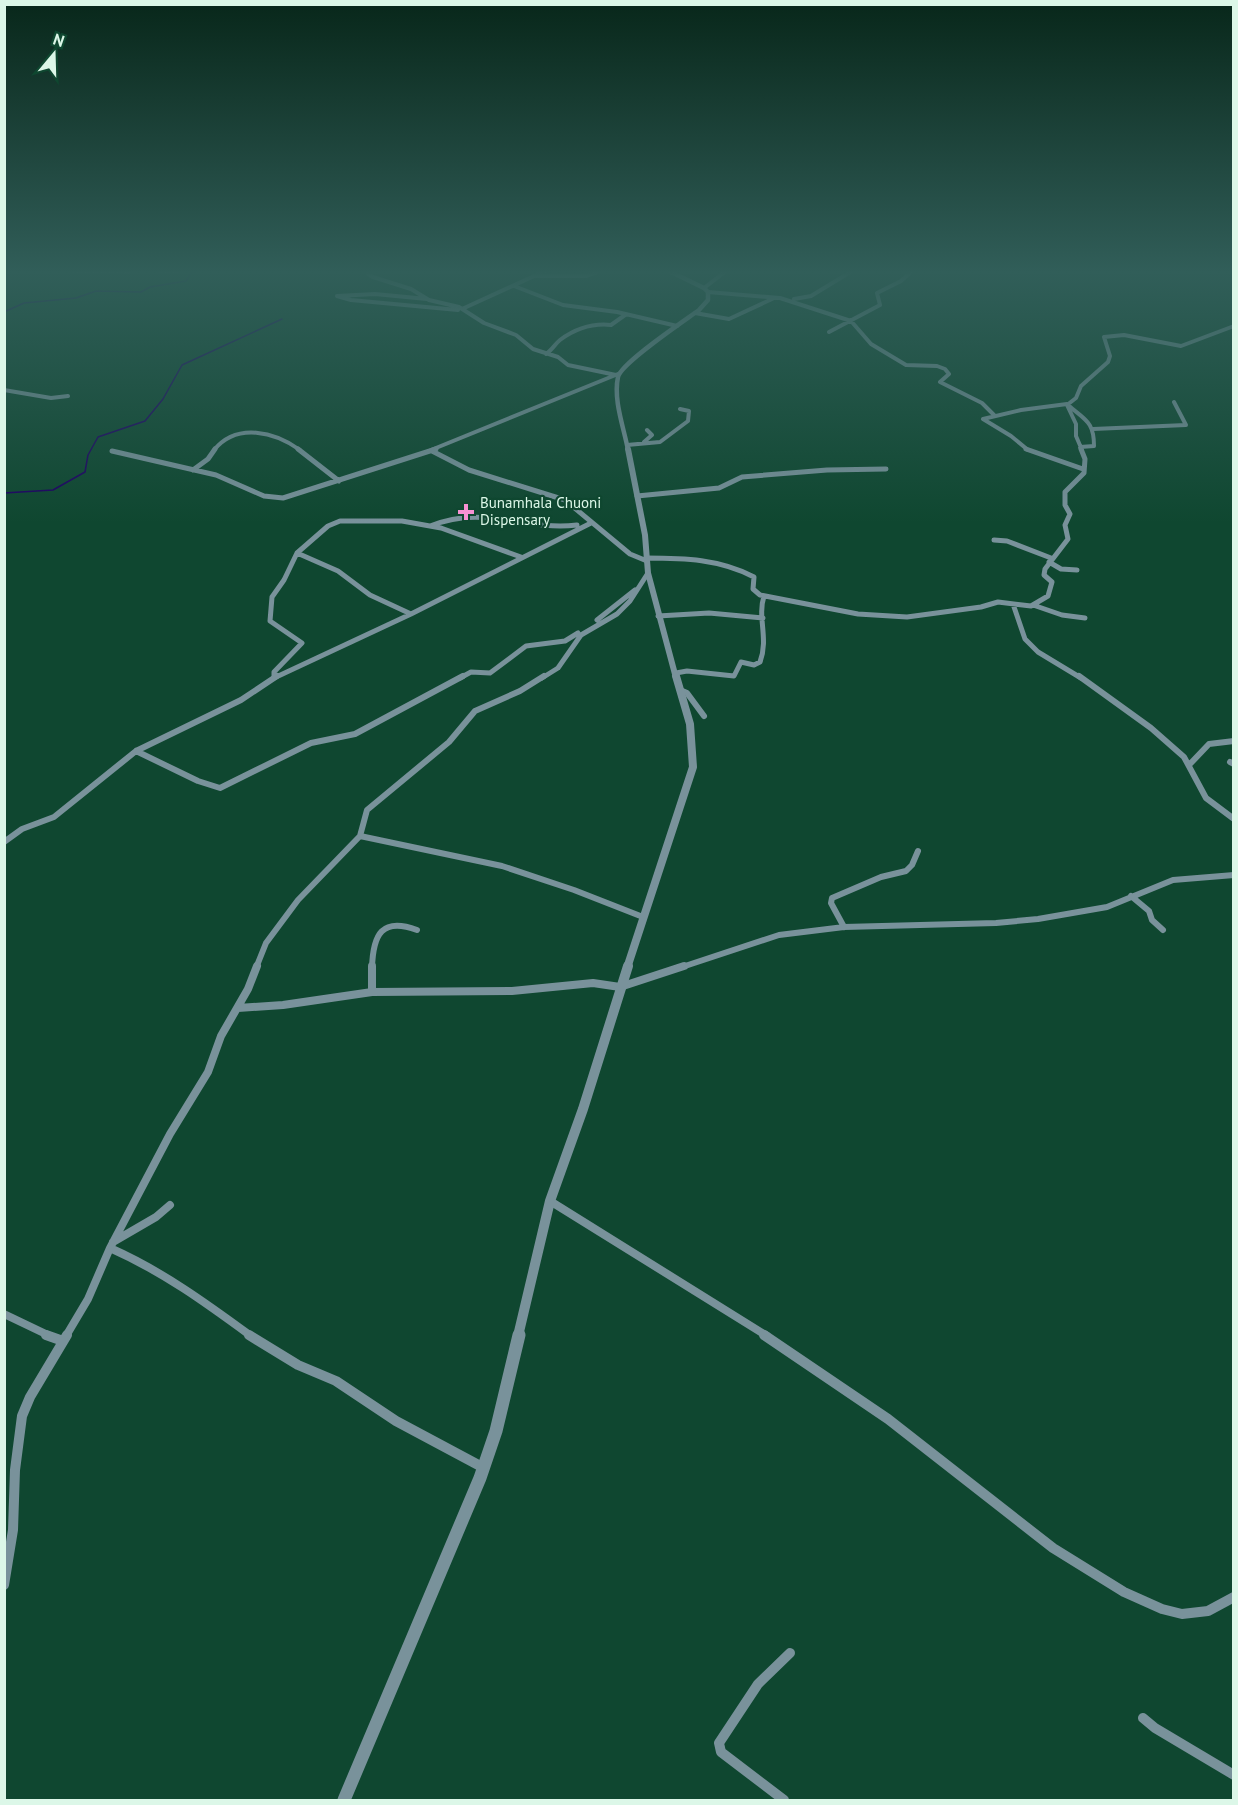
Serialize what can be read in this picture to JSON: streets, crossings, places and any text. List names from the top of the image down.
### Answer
{
  "places": {
    "health": ["Bunamhala Chuoni Dispensary"]
  },
  "north": "top"
}
